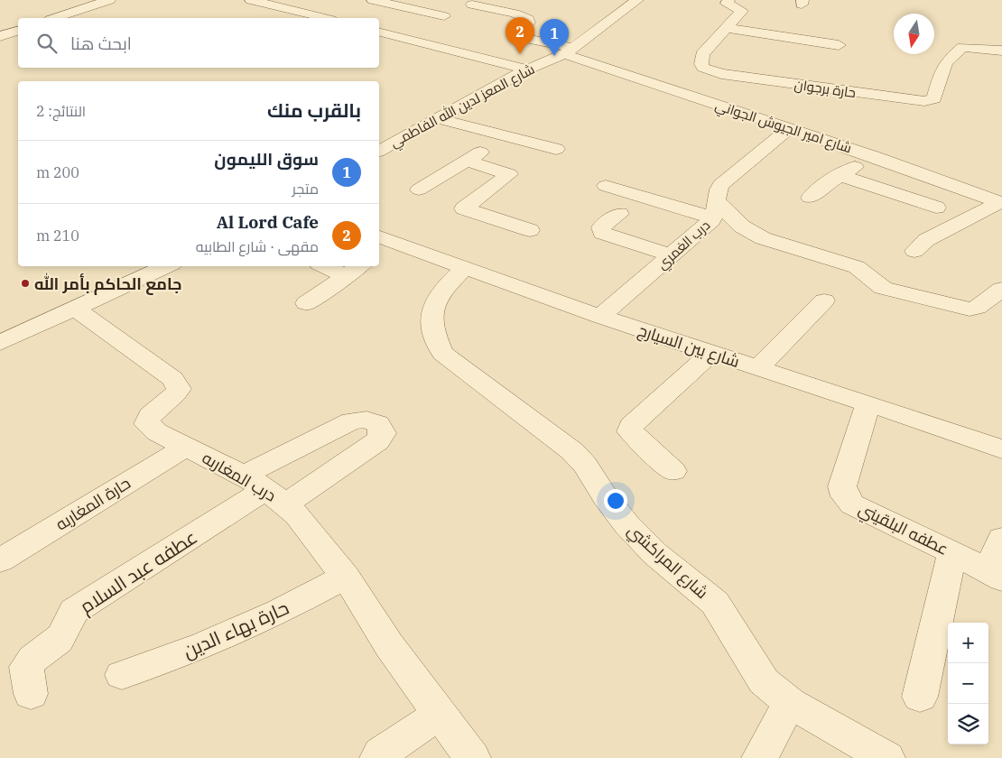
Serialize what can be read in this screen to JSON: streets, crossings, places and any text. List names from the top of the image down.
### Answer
{
  "streets": {
    "street": [
      "حارة برجوان",
      "شارع المعز لدين الله الفاطمي",
      "شارع امير الجيوش الجواني",
      "درب الغمري",
      "شارع بين السيارج",
      "درب المغاربه",
      "حارة المغاربه",
      "عطفه البلقيني",
      "شارع المراكشي",
      "عطفه عبد السلام",
      "حارة بهاء الدين"
    ]
  },
  "crossings": [
    ["شارع المعز لدين الله الفاطمي", "شارع امير الجيوش الجواني"],
    ["شارع امير الجيوش الجواني", "درب الغمري"],
    ["درب الغمري", "شارع بين السيارج"],
    ["شارع بين السيارج", "عطفه البلقيني"],
    ["شارع بين السيارج", "شارع المراكشي"],
    ["درب المغاربه", "حارة المغاربه"],
    ["درب المغاربه", "عطفه عبد السلام"],
    ["درب المغاربه", "حارة بهاء الدين"]
  ],
  "places": ["جامع الحاكم بأمر الله"],
  "north": "bottom",
  "page": {
    "pins": ["2", "1"],
    "search": "ابحث هنا",
    "heading": ["بالقرب منك", "النتائج: 2"],
    "list": [
      {
        "mark": "1",
        "name": "سوق الليمون",
        "note": "متجر",
        "value": "200 m"
      },
      {
        "mark": "2",
        "name": "Al Lord Cafe",
        "note": "مقهى · شارع الطابيه",
        "value": "210 m"
      }
    ],
    "map_buttons": ["+", "−"]
  }
}
